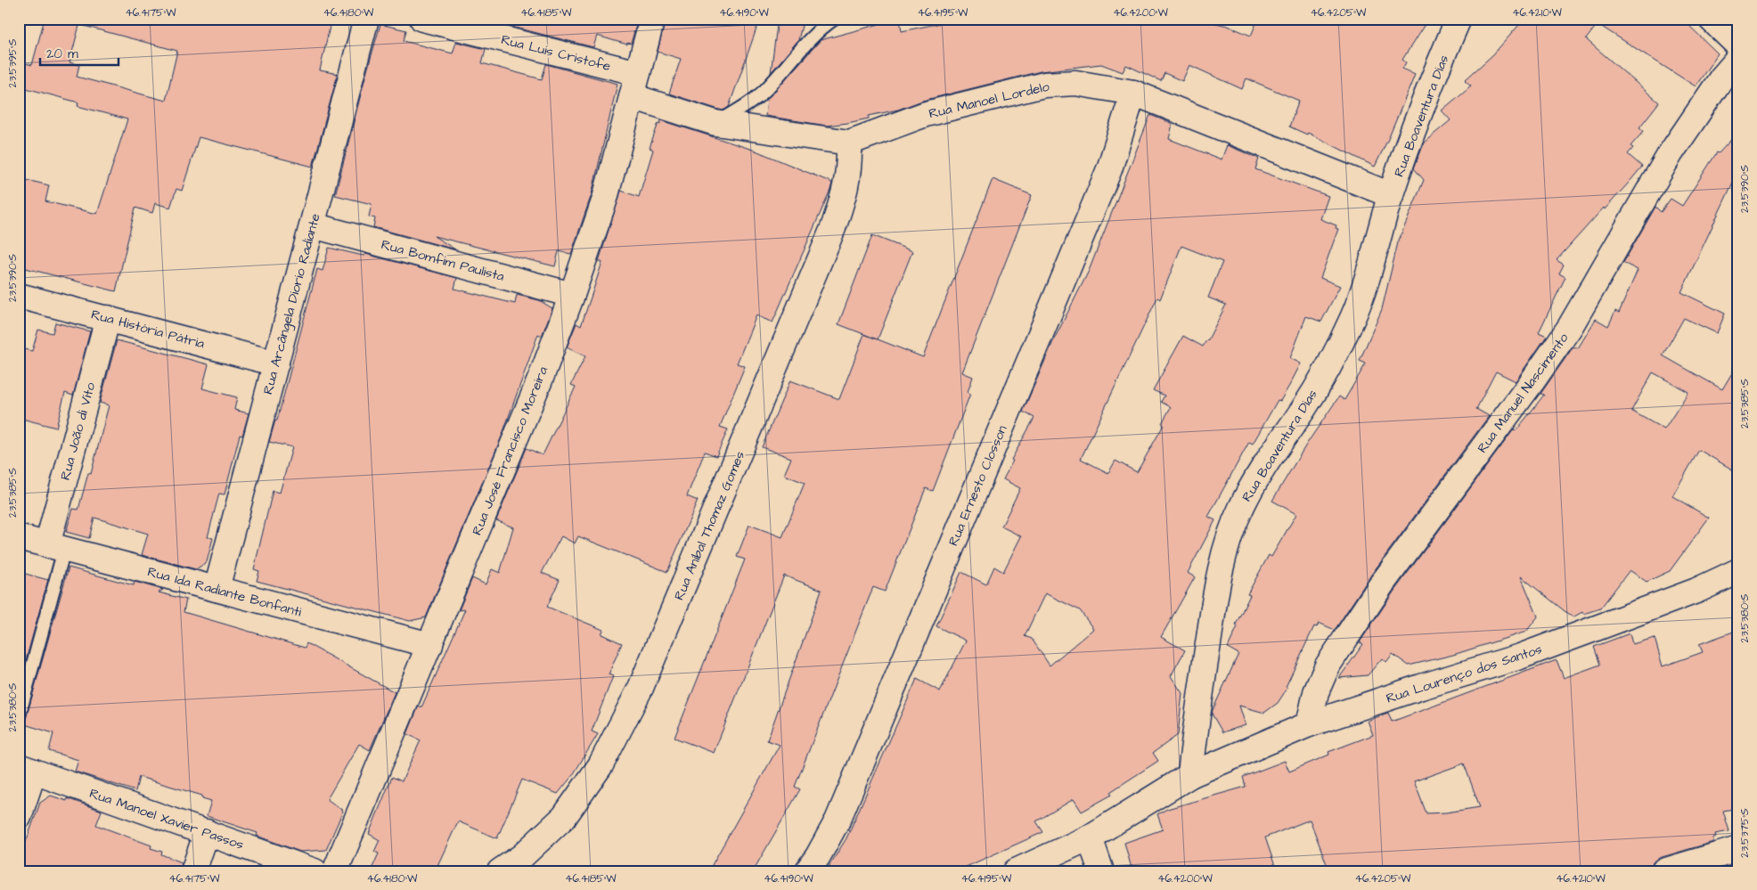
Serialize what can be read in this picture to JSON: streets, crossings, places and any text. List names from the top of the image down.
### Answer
{
  "streets": {
    "street": [
      "Rua Luis Cristofe",
      "Rua Manoel Lordelo",
      "Rua Boaventura Dias",
      "Rua Bomfim Paulista",
      "Rua Arcângela Diorio Radiante",
      "Rua História Pátria",
      "Rua Manuel Nascimento",
      "Rua João di Vito",
      "Rua José Francisco Moreira",
      "Rua Ernesto Closson",
      "Rua Aníbal Thomaz Gomes",
      "Rua Ida Radiante Bonfanti",
      "Rua Lourenço dos Santos",
      "Rua Manoel Xavier Passos"
    ]
  },
  "crossings": [
    ["Rua Luis Cristofe", "Rua Manoel Lordelo"],
    ["Rua Luis Cristofe", "Rua José Francisco Moreira"],
    ["Rua Manoel Lordelo", "Rua Boaventura Dias"],
    ["Rua Manoel Lordelo", "Rua José Francisco Moreira"],
    ["Rua Manoel Lordelo", "Rua Ernesto Closson"],
    ["Rua Manoel Lordelo", "Rua Aníbal Thomaz Gomes"],
    ["Rua Boaventura Dias", "Rua Lourenço dos Santos"],
    ["Rua Bomfim Paulista", "Rua Arcângela Diorio Radiante"],
    ["Rua Bomfim Paulista", "Rua José Francisco Moreira"],
    ["Rua Arcângela Diorio Radiante", "Rua História Pátria"],
    ["Rua Arcângela Diorio Radiante", "Rua Ida Radiante Bonfanti"],
    ["Rua História Pátria", "Rua João di Vito"],
    ["Rua Manuel Nascimento", "Rua Lourenço dos Santos"],
    ["Rua João di Vito", "Rua Ida Radiante Bonfanti"],
    ["Rua José Francisco Moreira", "Rua Ida Radiante Bonfanti"]
  ],
  "scale_bar": "20 m",
  "coordinates": [
    "46.4175°W",
    "46.4180°W",
    "46.4185°W",
    "46.4190°W",
    "46.4195°W",
    "46.4200°W",
    "46.4205°W",
    "46.4210°W",
    "23.5395°S",
    "23.5390°S",
    "23.5385°S",
    "23.5380°S",
    "23.5375°S"
  ]
}
